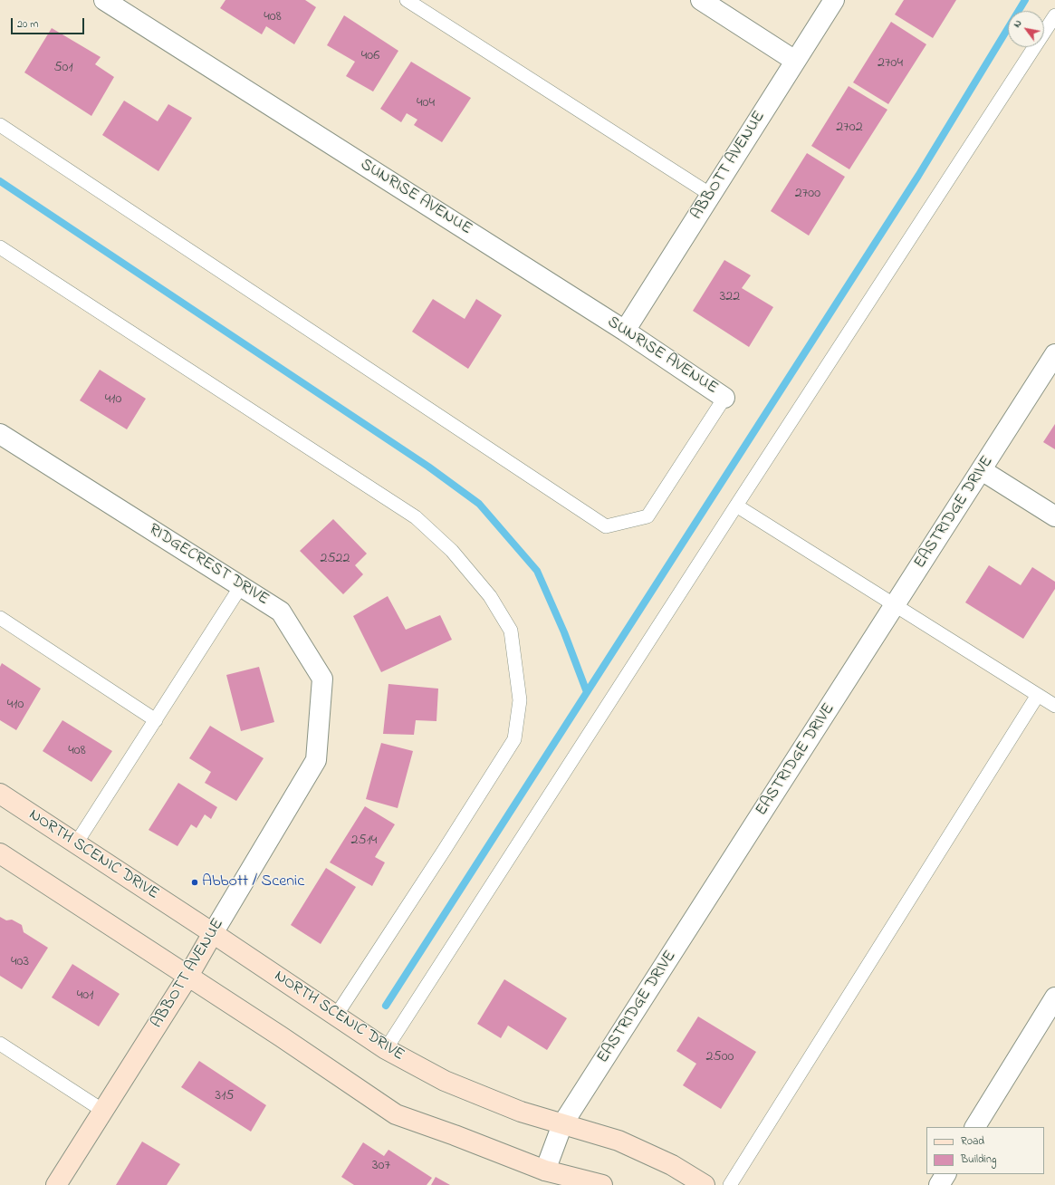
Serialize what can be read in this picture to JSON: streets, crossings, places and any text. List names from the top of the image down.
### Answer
{
  "streets": {
    "main road": ["ABBOTT AVENUE", "NORTH SCENIC DRIVE"],
    "street": ["SUNRISE AVENUE", "EASTRIDGE DRIVE", "RIDGECREST DRIVE"]
  },
  "crossings": [
    ["ABBOTT AVENUE", "SUNRISE AVENUE"],
    ["ABBOTT AVENUE", "RIDGECREST DRIVE"],
    ["ABBOTT AVENUE", "NORTH SCENIC DRIVE"],
    ["EASTRIDGE DRIVE", "NORTH SCENIC DRIVE"]
  ],
  "places": ["Abbott / Scenic"],
  "house_numbers": [
    "408",
    "406",
    "2704",
    "501",
    "404",
    "2702",
    "2700",
    "322",
    "410",
    "2522",
    "410",
    "408",
    "2514",
    "403",
    "401",
    "2500",
    "315",
    "307"
  ],
  "legend": ["Road", "Building"],
  "scale_bar": "20 m",
  "north": "top left"
}
